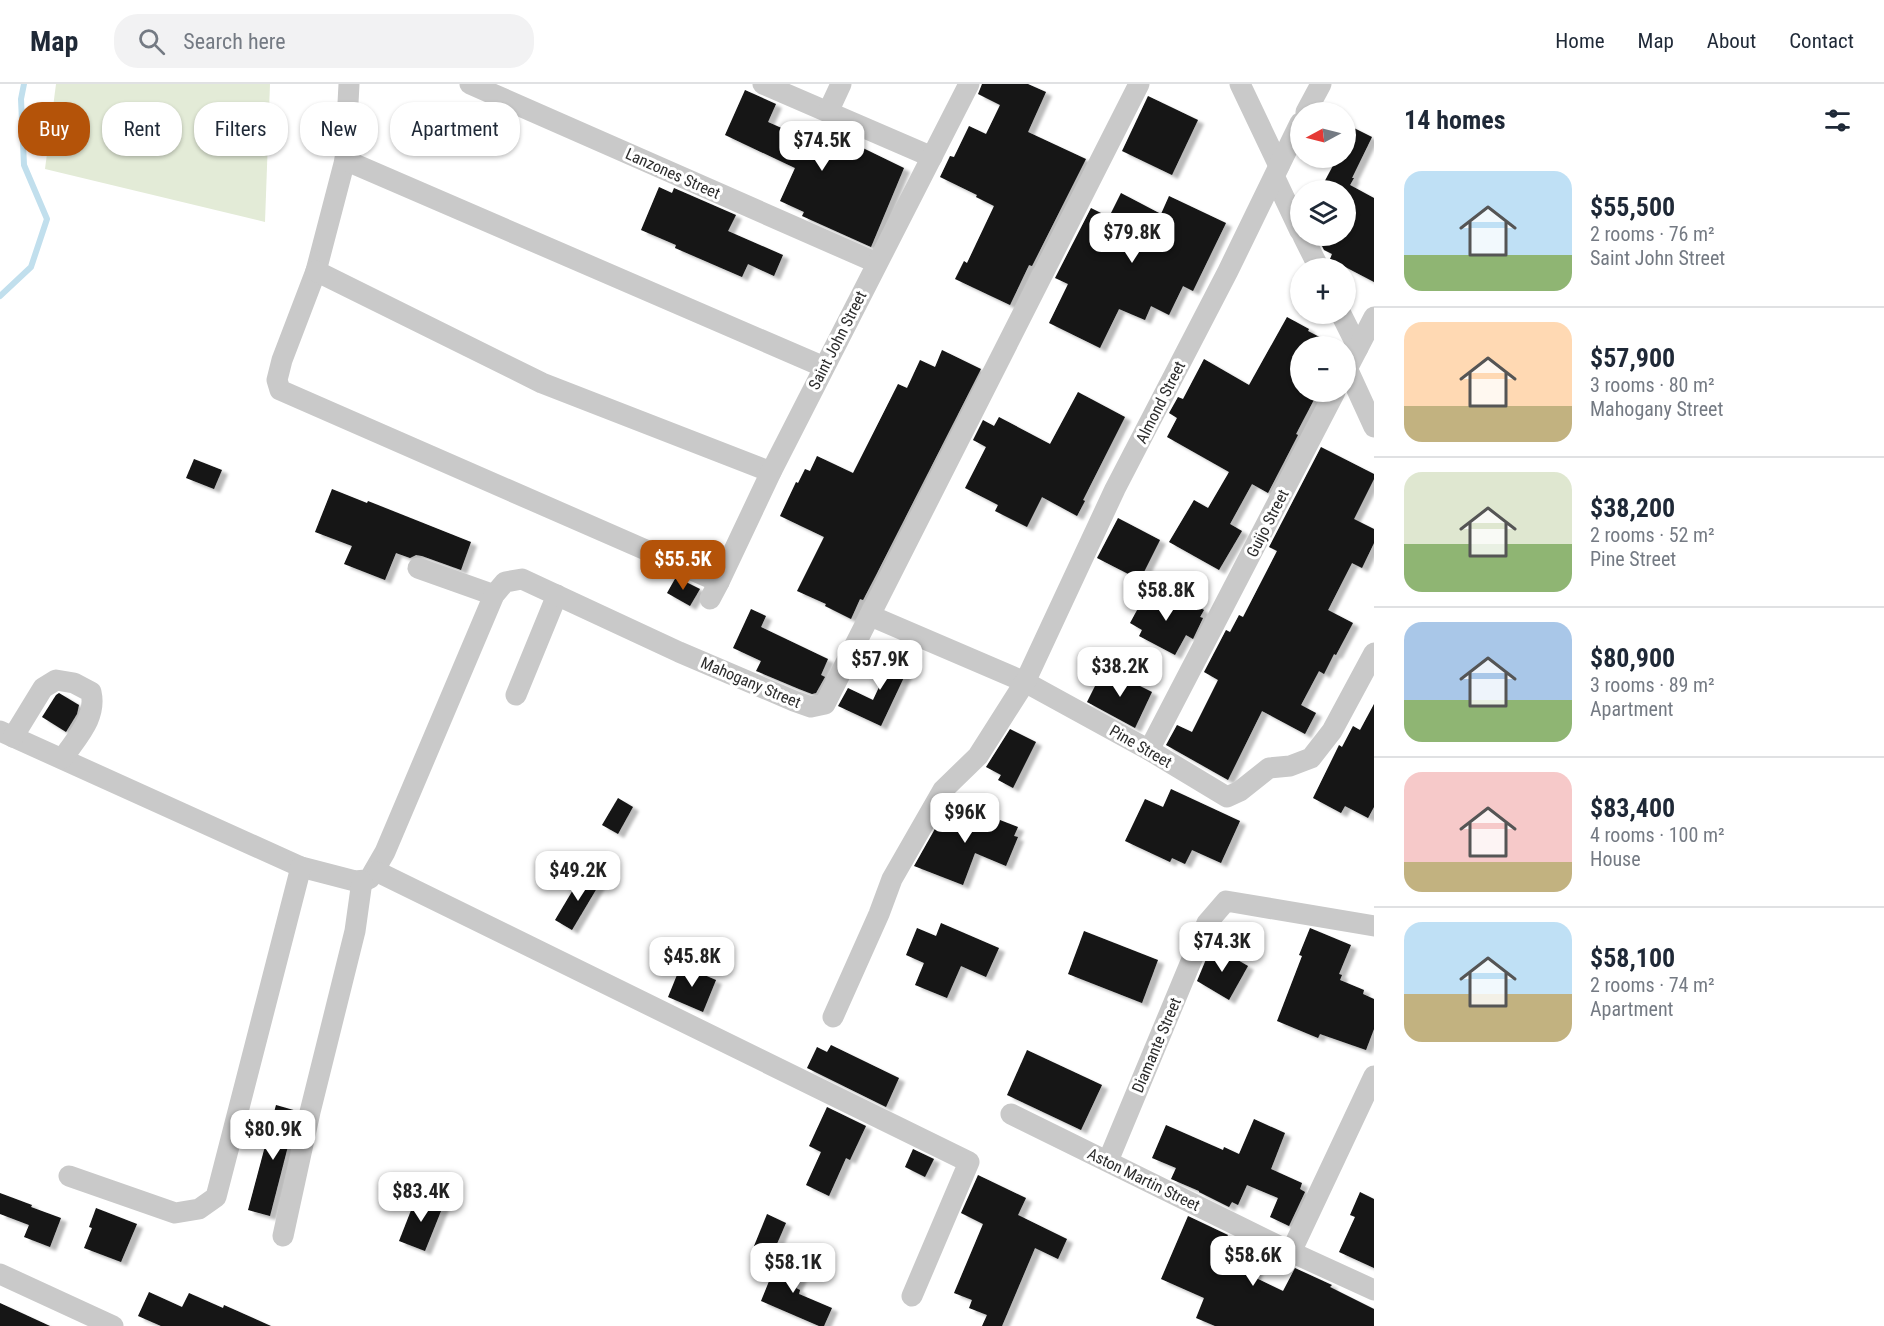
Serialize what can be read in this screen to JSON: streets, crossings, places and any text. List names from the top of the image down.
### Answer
{
  "streets": {
    "street": [
      "Lanzones Street",
      "Saint John Street",
      "Almond Street",
      "Guijo Street",
      "Mahogany Street",
      "Pine Street",
      "Diamante Street",
      "Aston Martin Street"
    ]
  },
  "crossings": [
    ["Lanzones Street", "Saint John Street"],
    ["Almond Street", "Pine Street"],
    ["Guijo Street", "Pine Street"],
    ["Mahogany Street", "Pine Street"],
    ["Diamante Street", "Aston Martin Street"]
  ],
  "north": "left",
  "page": {
    "header": "Map",
    "search": "Search here",
    "nav": [
      "Home",
      "Map",
      "About",
      "Contact"
    ],
    "heading": "14 homes",
    "map_buttons": ["+", "−"],
    "chip": [
      "Buy",
      "Rent",
      "Filters",
      "New",
      "Apartment"
    ],
    "price": [
      "$74.5K",
      "$79.8K",
      "$55.5K",
      "$58.8K",
      "$57.9K",
      "$38.2K",
      "$96K",
      "$49.2K",
      "$74.3K",
      "$45.8K",
      "$80.9K",
      "$83.4K",
      "$58.6K",
      "$58.1K"
    ],
    "list": [
      {
        "name": "$55,500",
        "note": "2 rooms · 76 m² · Saint John Street"
      },
      {
        "name": "$57,900",
        "note": "3 rooms · 80 m² · Mahogany Street"
      },
      {
        "name": "$38,200",
        "note": "2 rooms · 52 m² · Pine Street"
      },
      {
        "name": "$80,900",
        "note": "3 rooms · 89 m² · Apartment"
      },
      {
        "name": "$83,400",
        "note": "4 rooms · 100 m² · House"
      },
      {
        "name": "$58,100",
        "note": "2 rooms · 74 m² · Apartment"
      }
    ]
  }
}
